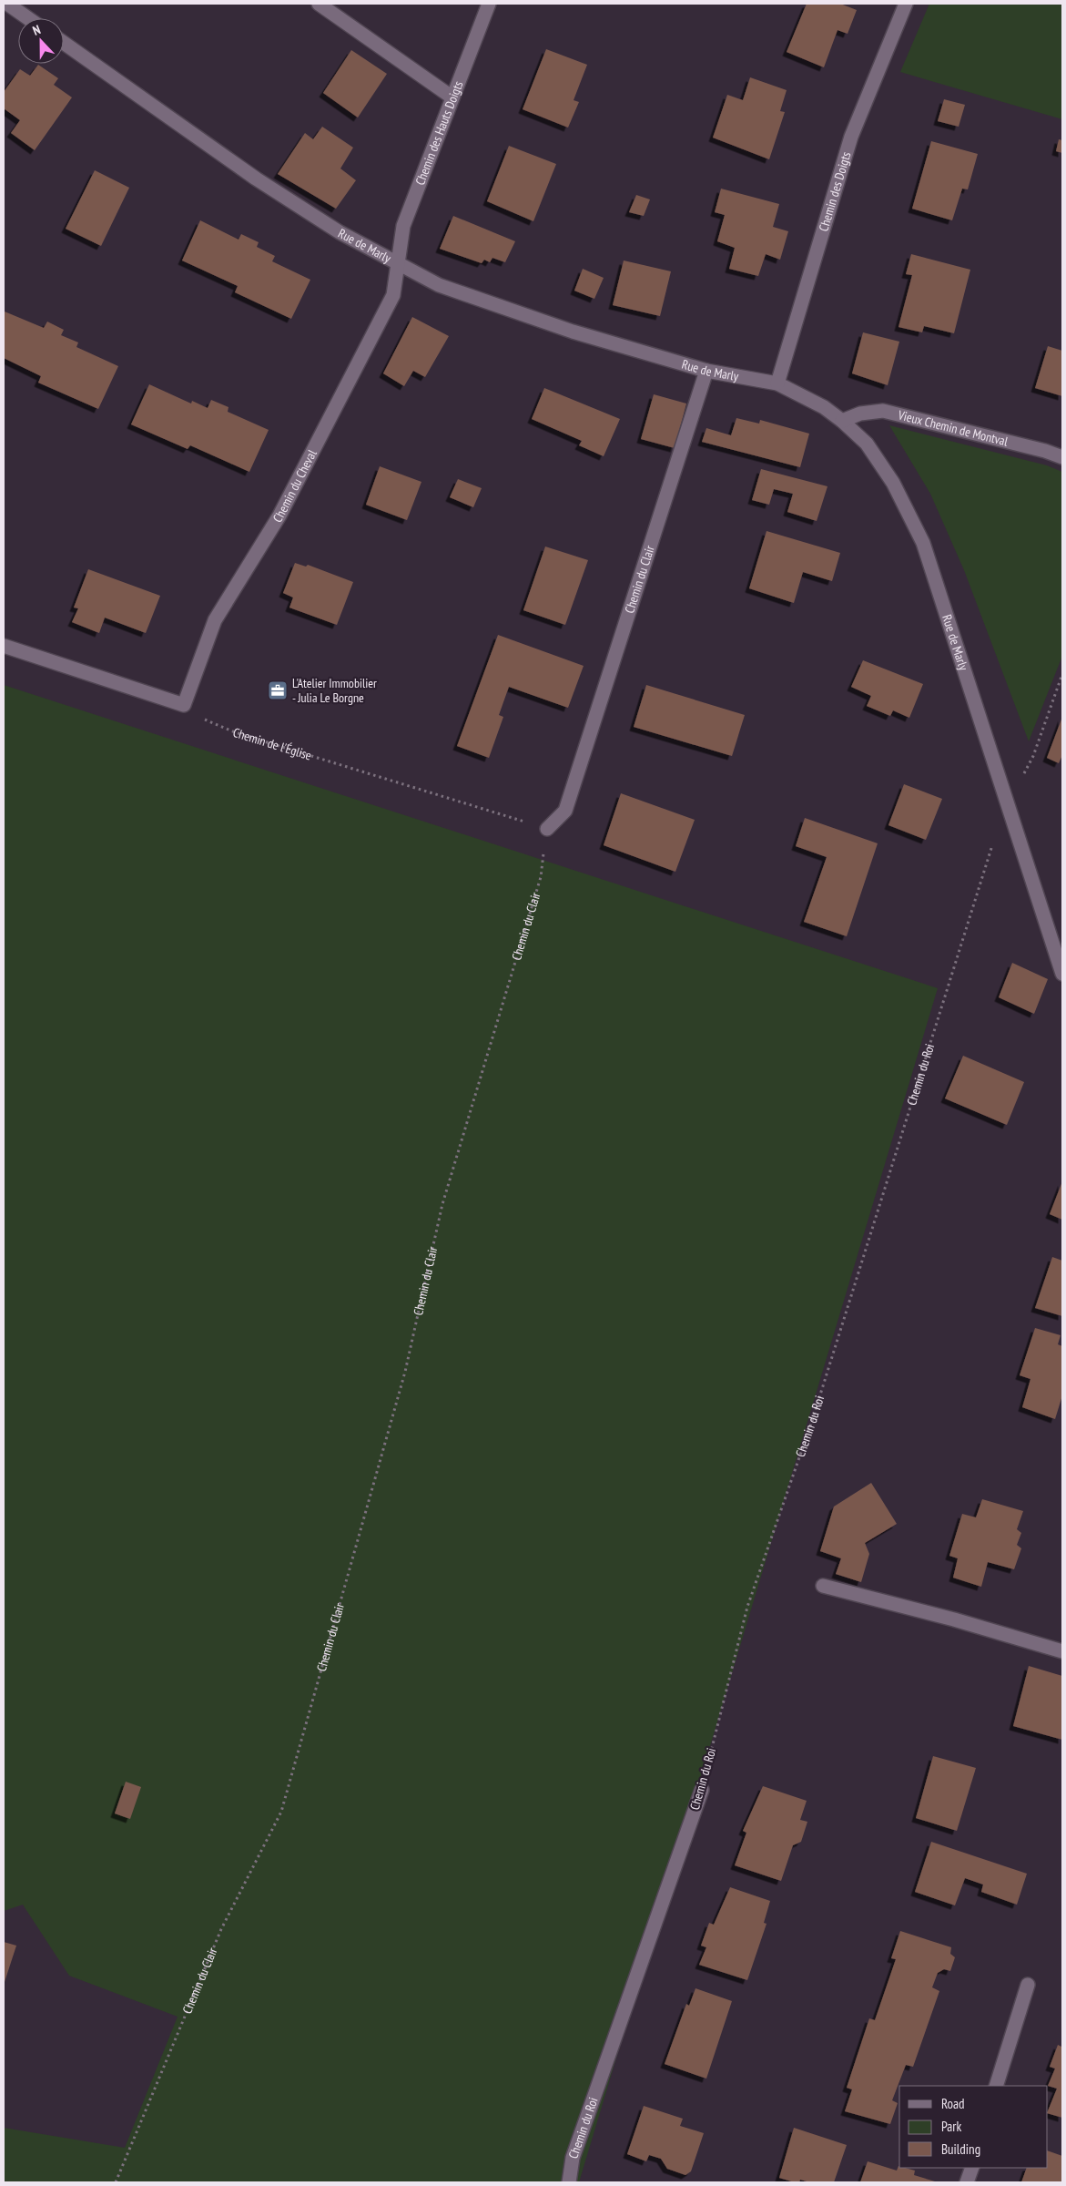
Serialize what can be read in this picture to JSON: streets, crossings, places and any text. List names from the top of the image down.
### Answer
{
  "streets": {
    "street": [
      "Chemin des Hauts Doigts",
      "Chemin des Doigts",
      "Rue de Marly",
      "Vieux Chemin de Montval",
      "Chemin du Cheval",
      "Chemin du Clair",
      "Chemin du Roi"
    ],
    "path": ["Chemin de l'Église"]
  },
  "crossings": [
    ["Chemin des Hauts Doigts", "Rue de Marly"],
    ["Chemin des Hauts Doigts", "Chemin du Cheval"],
    ["Chemin des Doigts", "Rue de Marly"],
    ["Rue de Marly", "Vieux Chemin de Montval"],
    ["Rue de Marly", "Chemin du Cheval"],
    ["Rue de Marly", "Chemin du Clair"],
    ["Rue de Marly", "Chemin du Roi"],
    ["Chemin du Cheval", "Chemin de l'Église"],
    ["Chemin du Clair", "Chemin de l'Église"]
  ],
  "places": {
    "office": ["L'Atelier Immobilier - Julia Le Borgne"]
  },
  "legend": ["Road", "Park", "Building"],
  "north": "top"
}
